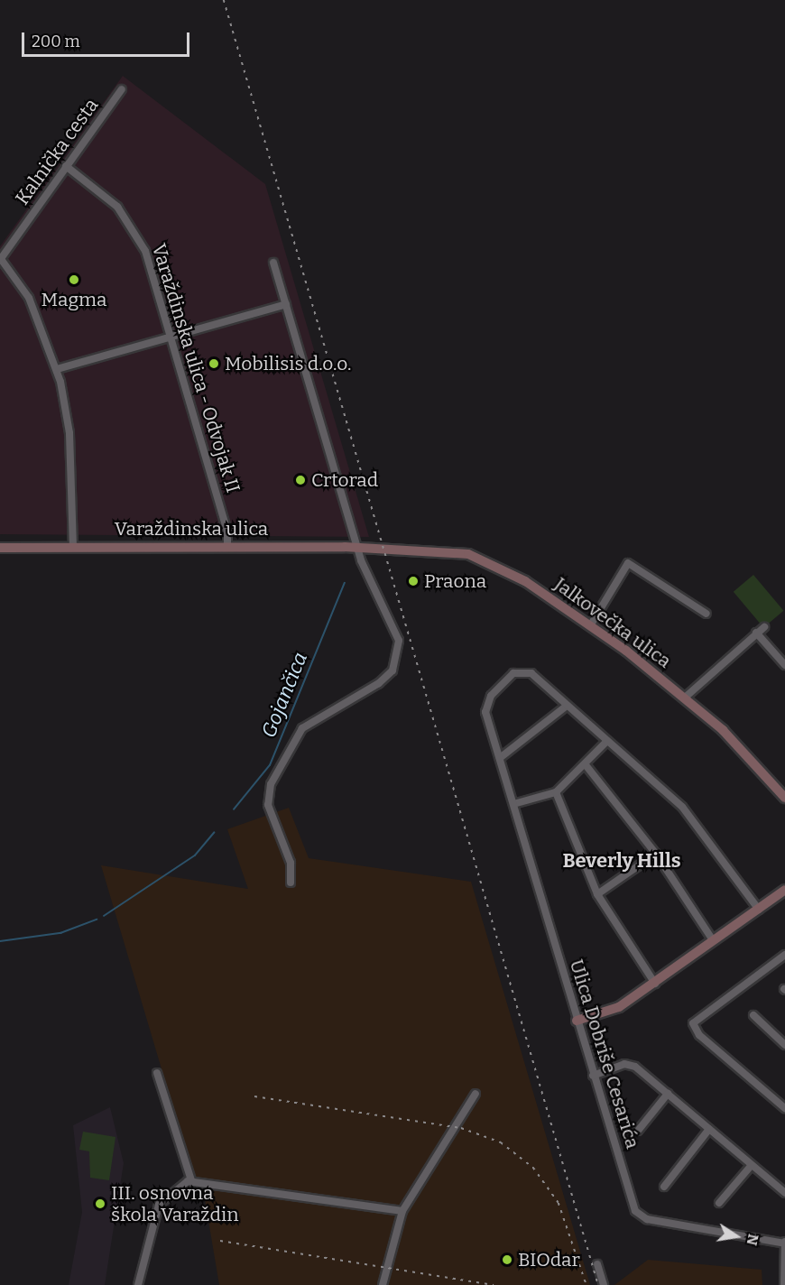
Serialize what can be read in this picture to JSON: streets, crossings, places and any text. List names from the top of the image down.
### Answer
{
  "streets": {
    "main road": ["Varaždinska ulica", "Jalkovečka ulica"],
    "street": ["Kalnička cesta", "Varaždinska ulica - Odvojak II", "Ulica Dobriše Cesarića"]
  },
  "crossings": [
    ["Kalnička cesta", "Varaždinska ulica - Odvojak II"],
    ["Varaždinska ulica - Odvojak II", "Varaždinska ulica"],
    ["Varaždinska ulica", "Jalkovečka ulica"]
  ],
  "districts": ["Beverly Hills"],
  "water": ["Gojančica"],
  "places": [
    "Magma",
    "Mobilisis d.o.o.",
    "Crtorad",
    "Praona",
    "III. osnovna škola Varaždin",
    "BIOdar"
  ],
  "scale_bar": "200 m",
  "north": "right"
}
